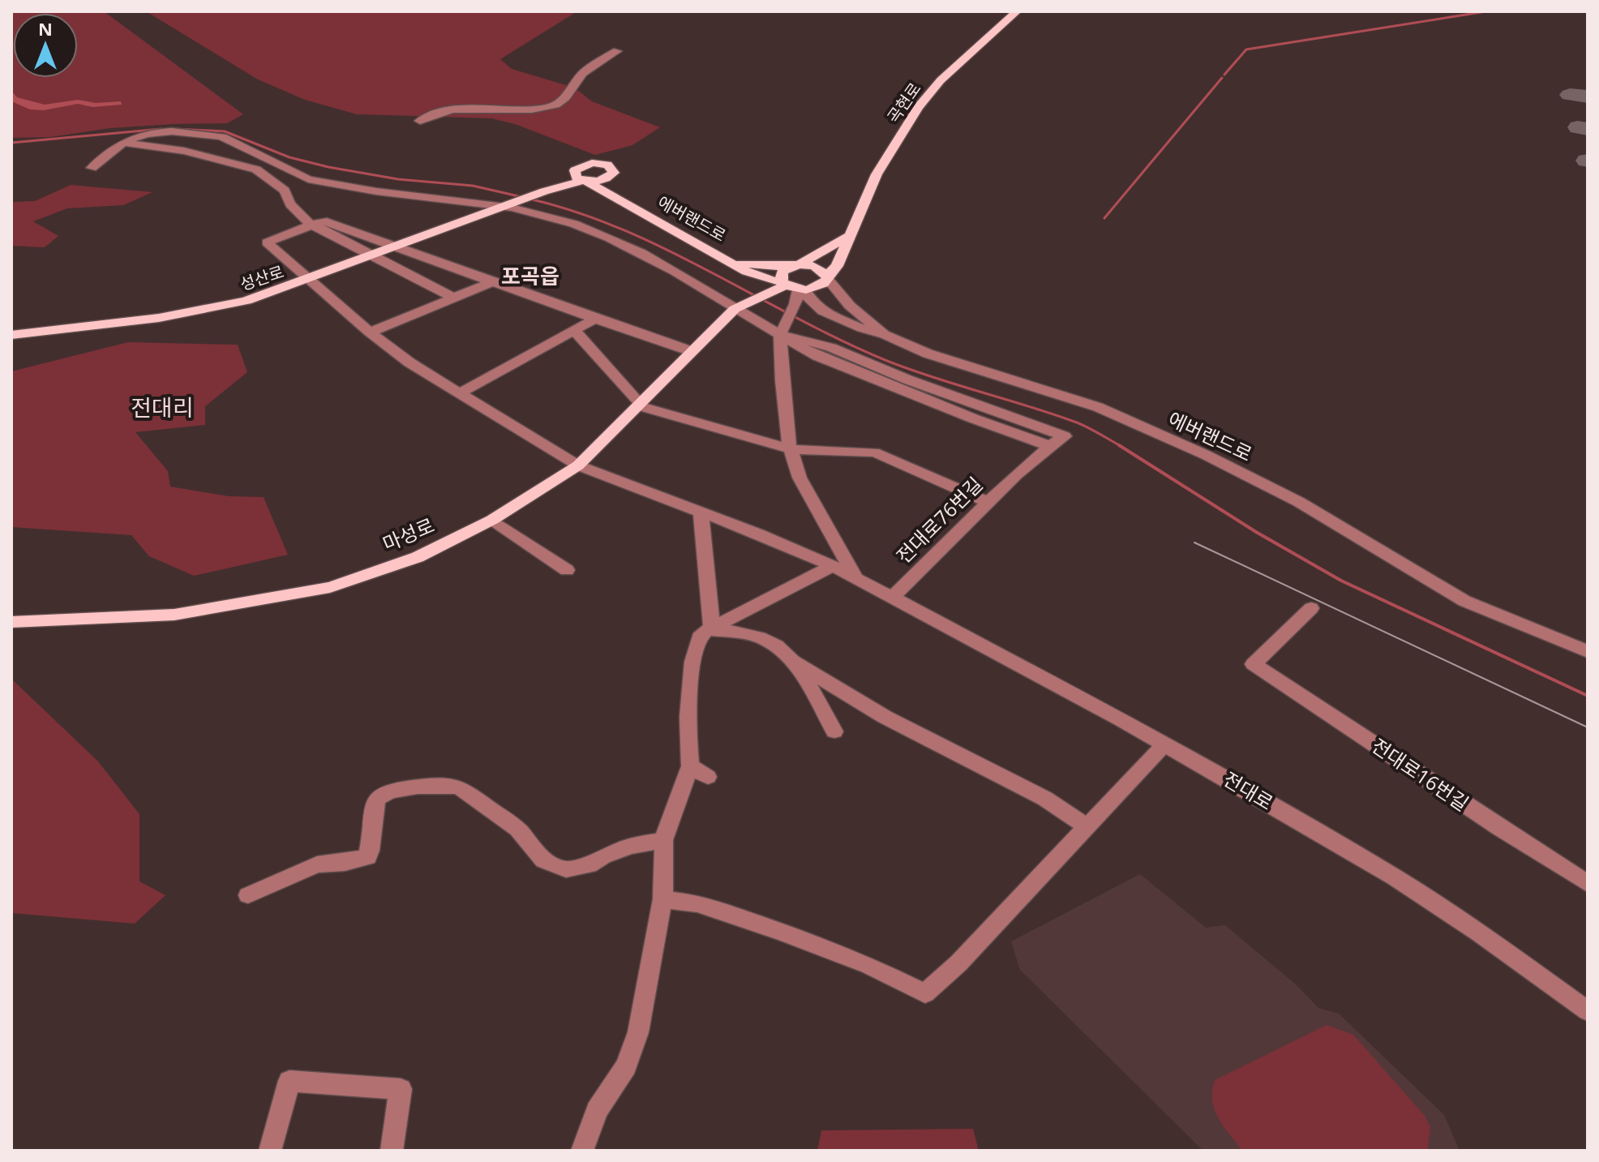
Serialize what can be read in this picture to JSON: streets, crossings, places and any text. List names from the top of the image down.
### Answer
{
  "streets": {
    "main road": [
      "곡현로",
      "에버랜드로",
      "성산로",
      "마성로"
    ],
    "street": ["전대로76번길", "전대로16번길", "전대로"]
  },
  "crossings": [
    ["에버랜드로", "성산로"],
    ["에버랜드로", "마성로"],
    ["성산로", "전대로"],
    ["전대로76번길", "전대로"],
    ["마성로", "전대로"]
  ],
  "districts": ["포곡읍", "전대리"],
  "north": "top"
}
